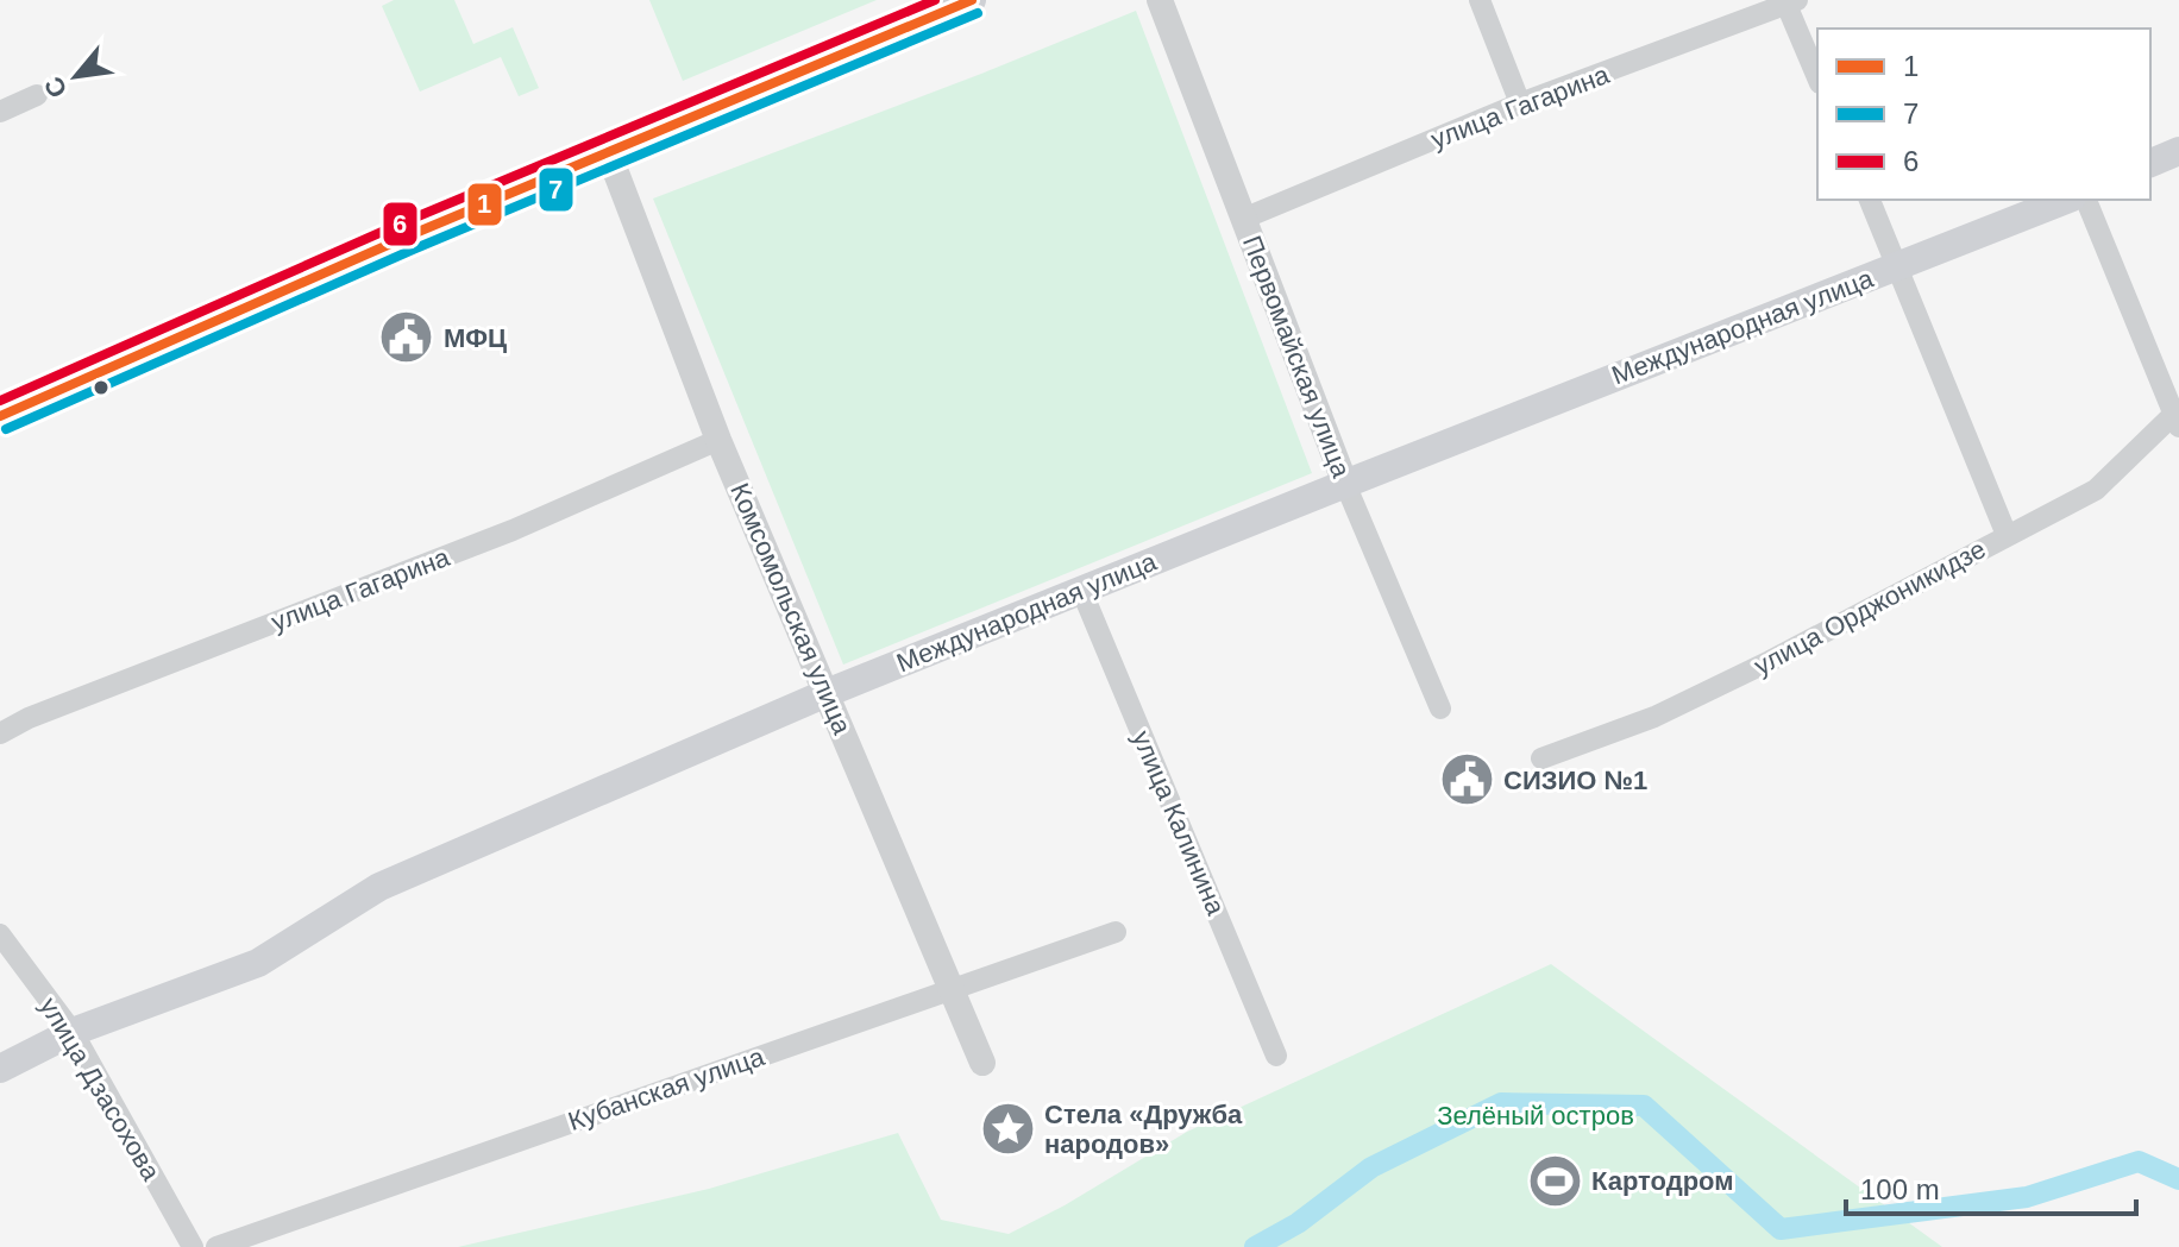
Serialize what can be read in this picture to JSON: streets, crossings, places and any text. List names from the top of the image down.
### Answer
{
  "streets": {
    "main road": ["Международная улица"],
    "street": [
      "улица Гагарина",
      "Первомайская улица",
      "улица Орджоникидзе",
      "Комсомольская улица",
      "улица Калинина",
      "улица Дзасохова",
      "Кубанская улица"
    ]
  },
  "crossings": [
    ["улица Гагарина", "Первомайская улица"],
    ["улица Гагарина", "Комсомольская улица"],
    ["Международная улица", "Первомайская улица"],
    ["Международная улица", "Комсомольская улица"],
    ["Международная улица", "улица Калинина"],
    ["Международная улица", "улица Дзасохова"],
    ["Комсомольская улица", "Кубанская улица"]
  ],
  "parks": ["Зелёный остров"],
  "places": {
    "public building": ["МФЦ", "СИЗИО №1"],
    "place": ["Стела «Дружба народов»"],
    "sports": ["Картодром"]
  },
  "lines": ["transit line 1", "transit line 6", "transit line 7"],
  "legend": ["1", "7", "6"],
  "scale_bar": "100 m",
  "north": "bottom left"
}
